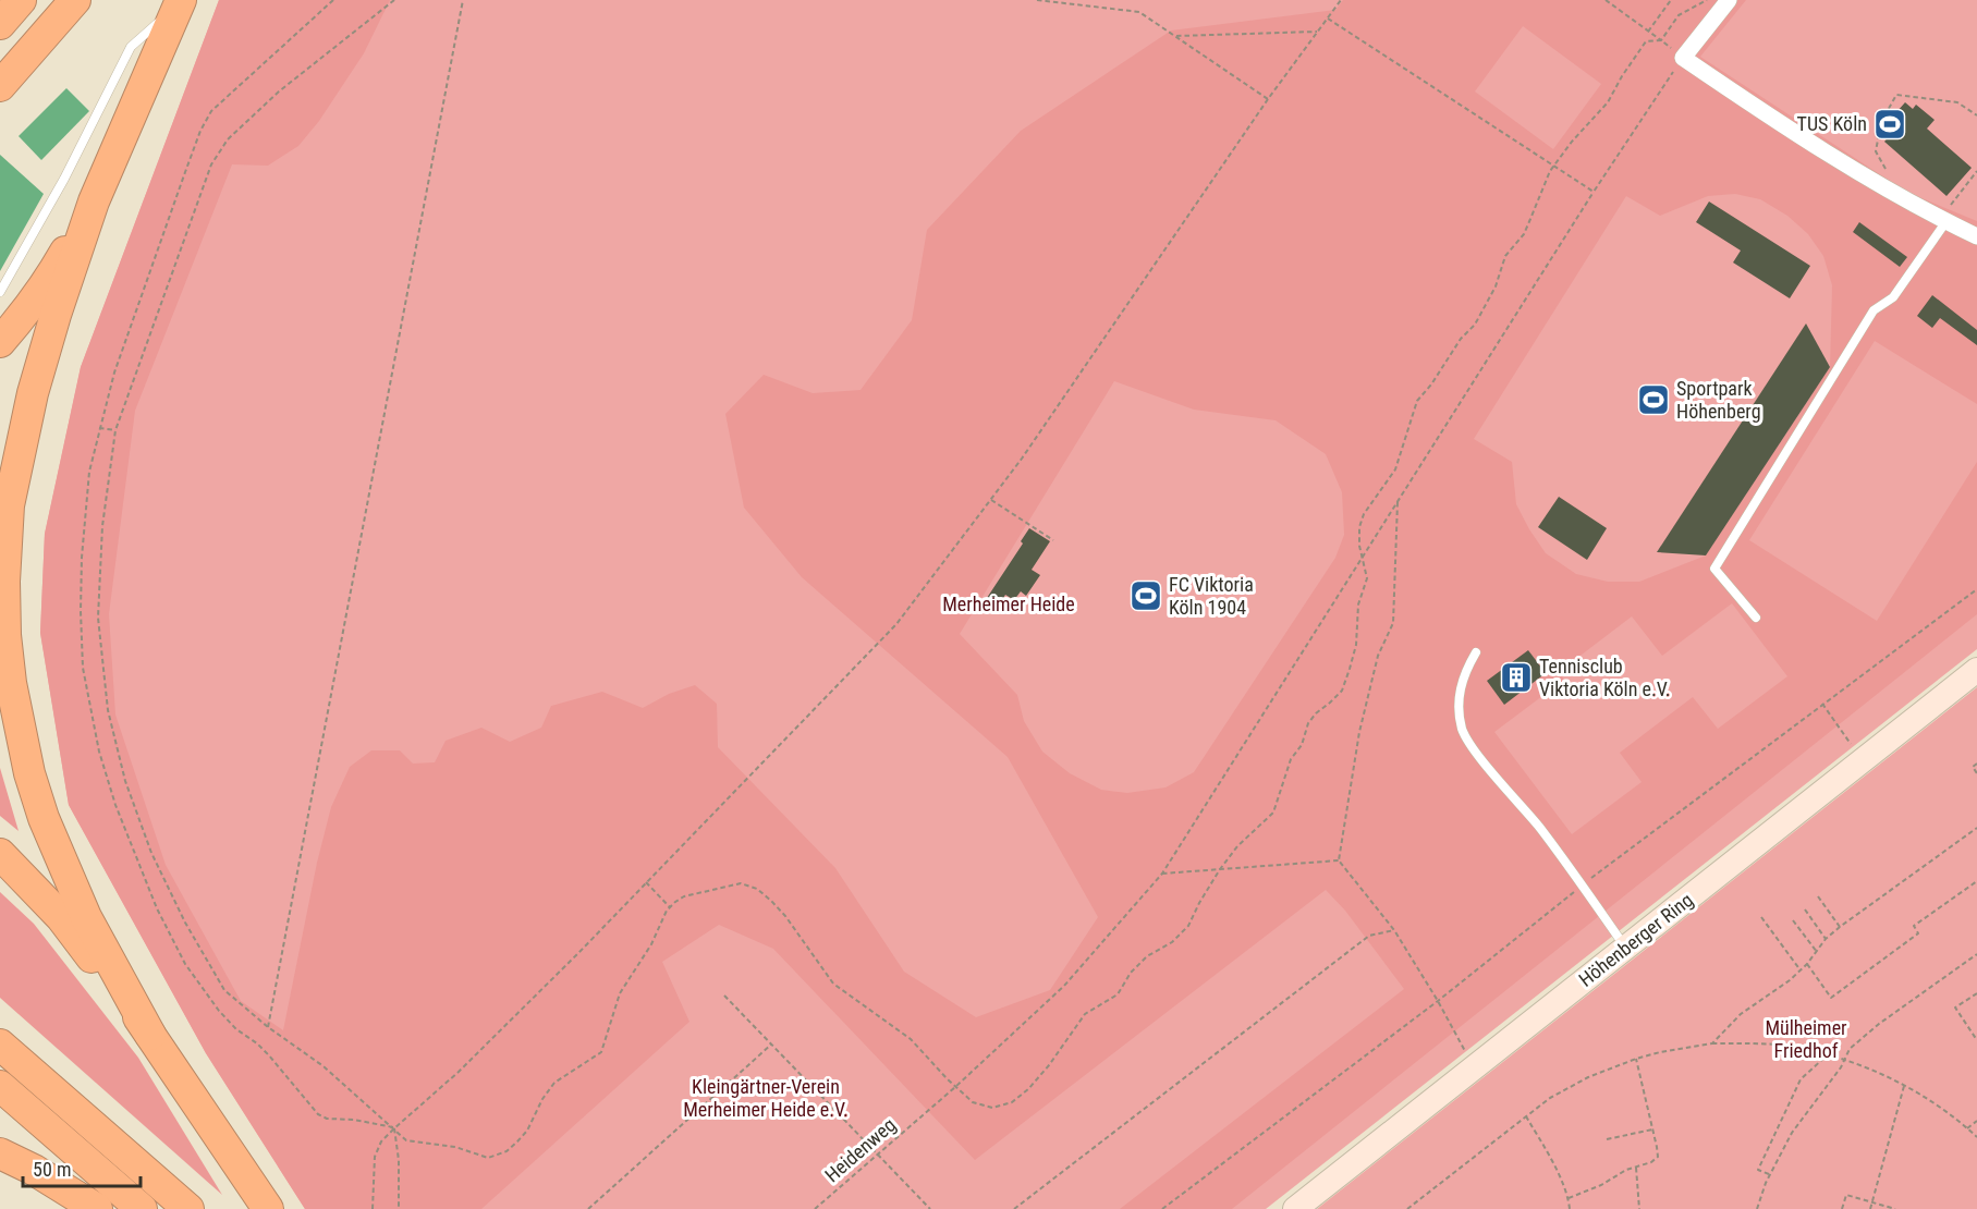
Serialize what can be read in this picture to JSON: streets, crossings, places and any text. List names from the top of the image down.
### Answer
{
  "streets": {
    "street": ["Höhenberger Ring"],
    "path": ["Heidenweg"]
  },
  "parks": ["Merheimer Heide", "Mülheimer Friedhof", "Kleingärtner-Verein Merheimer Heide e.V."],
  "places": {
    "sports": ["TUS Köln", "Sportpark Höhenberg", "FC Viktoria Köln 1904"],
    "building": ["Tennisclub Viktoria Köln e.V."]
  },
  "scale_bar": "50 m"
}
